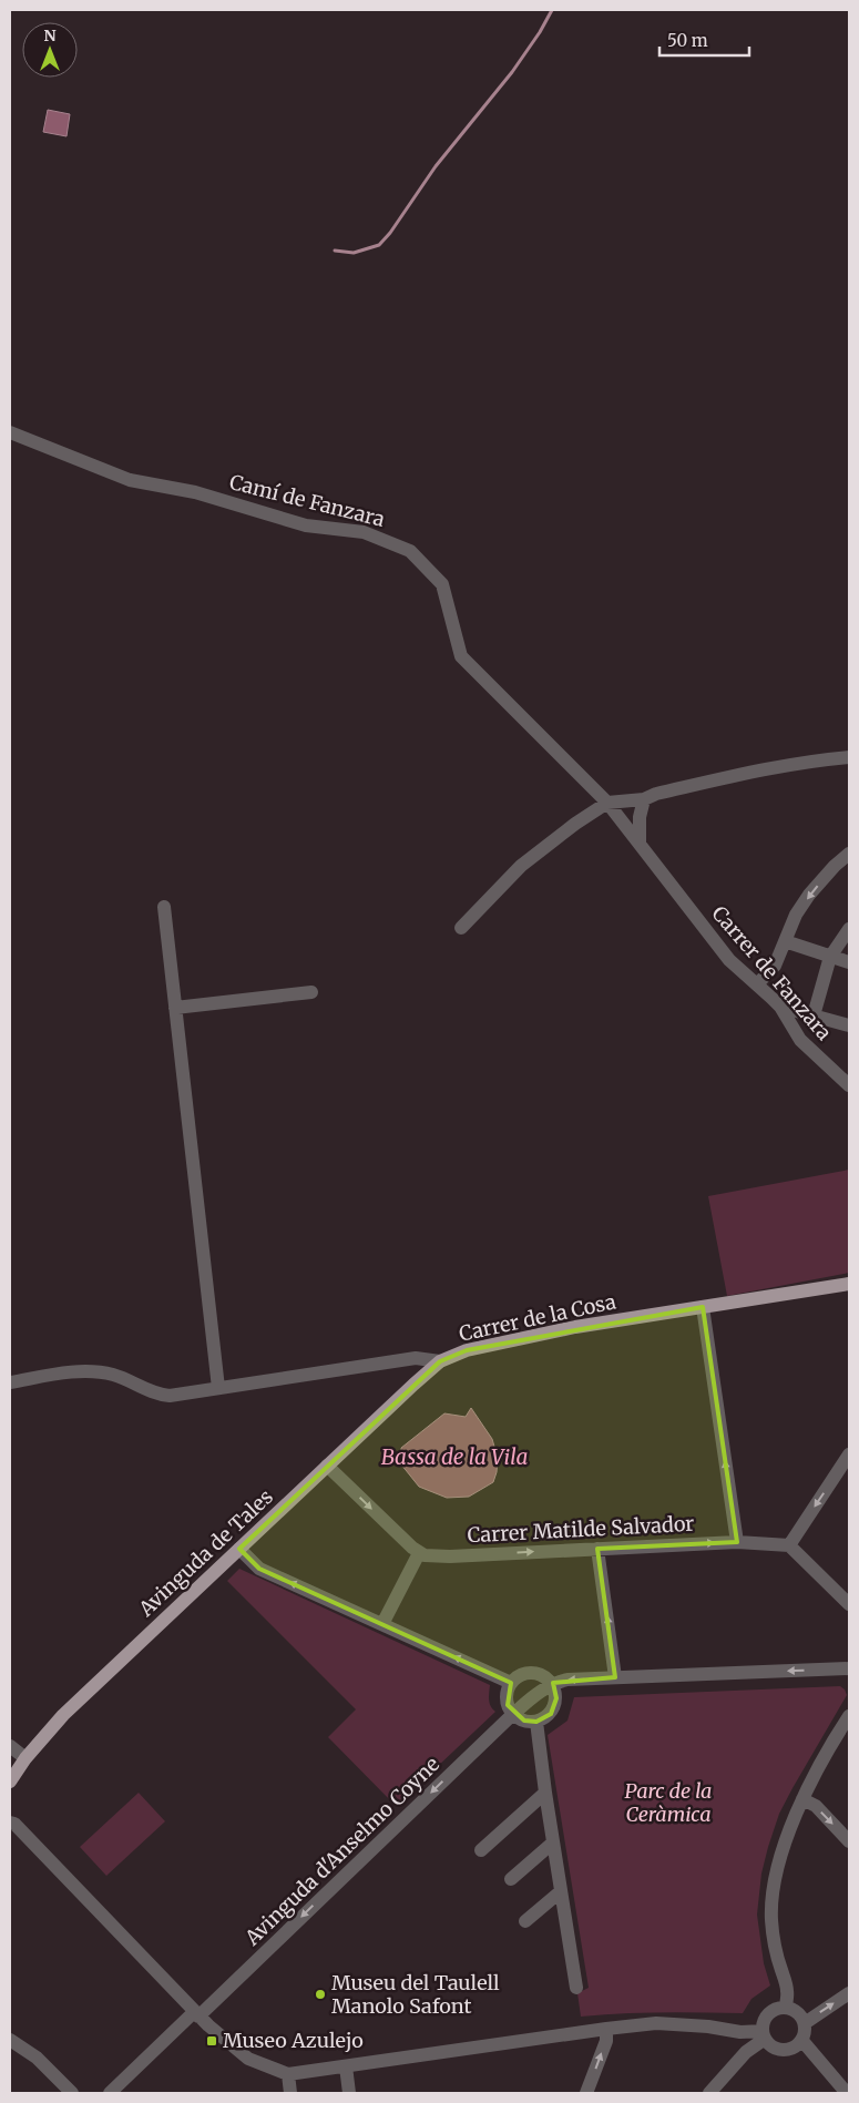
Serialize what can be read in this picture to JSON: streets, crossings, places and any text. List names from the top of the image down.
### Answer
{
  "streets": {
    "main road": ["Carrer de la Cosa", "Avinguda de Tales"],
    "street": [
      "Camí de Fanzara",
      "Carrer de Fanzara",
      "Carrer Matilde Salvador",
      "Avinguda d'Anselmo Coyne"
    ]
  },
  "crossings": [
    ["Camí de Fanzara", "Carrer de Fanzara"],
    ["Carrer de la Cosa", "Avinguda de Tales"]
  ],
  "one_way": ["Carrer Matilde Salvador", "Avinguda d'Anselmo Coyne"],
  "water": ["Bassa de la Vila"],
  "parks": ["Parc de la Ceràmica"],
  "places": {
    "other": ["Museu del Taulell Manolo Safont"],
    "transit": ["Museo Azulejo"]
  },
  "scale_bar": "50 m",
  "north": "top"
}
